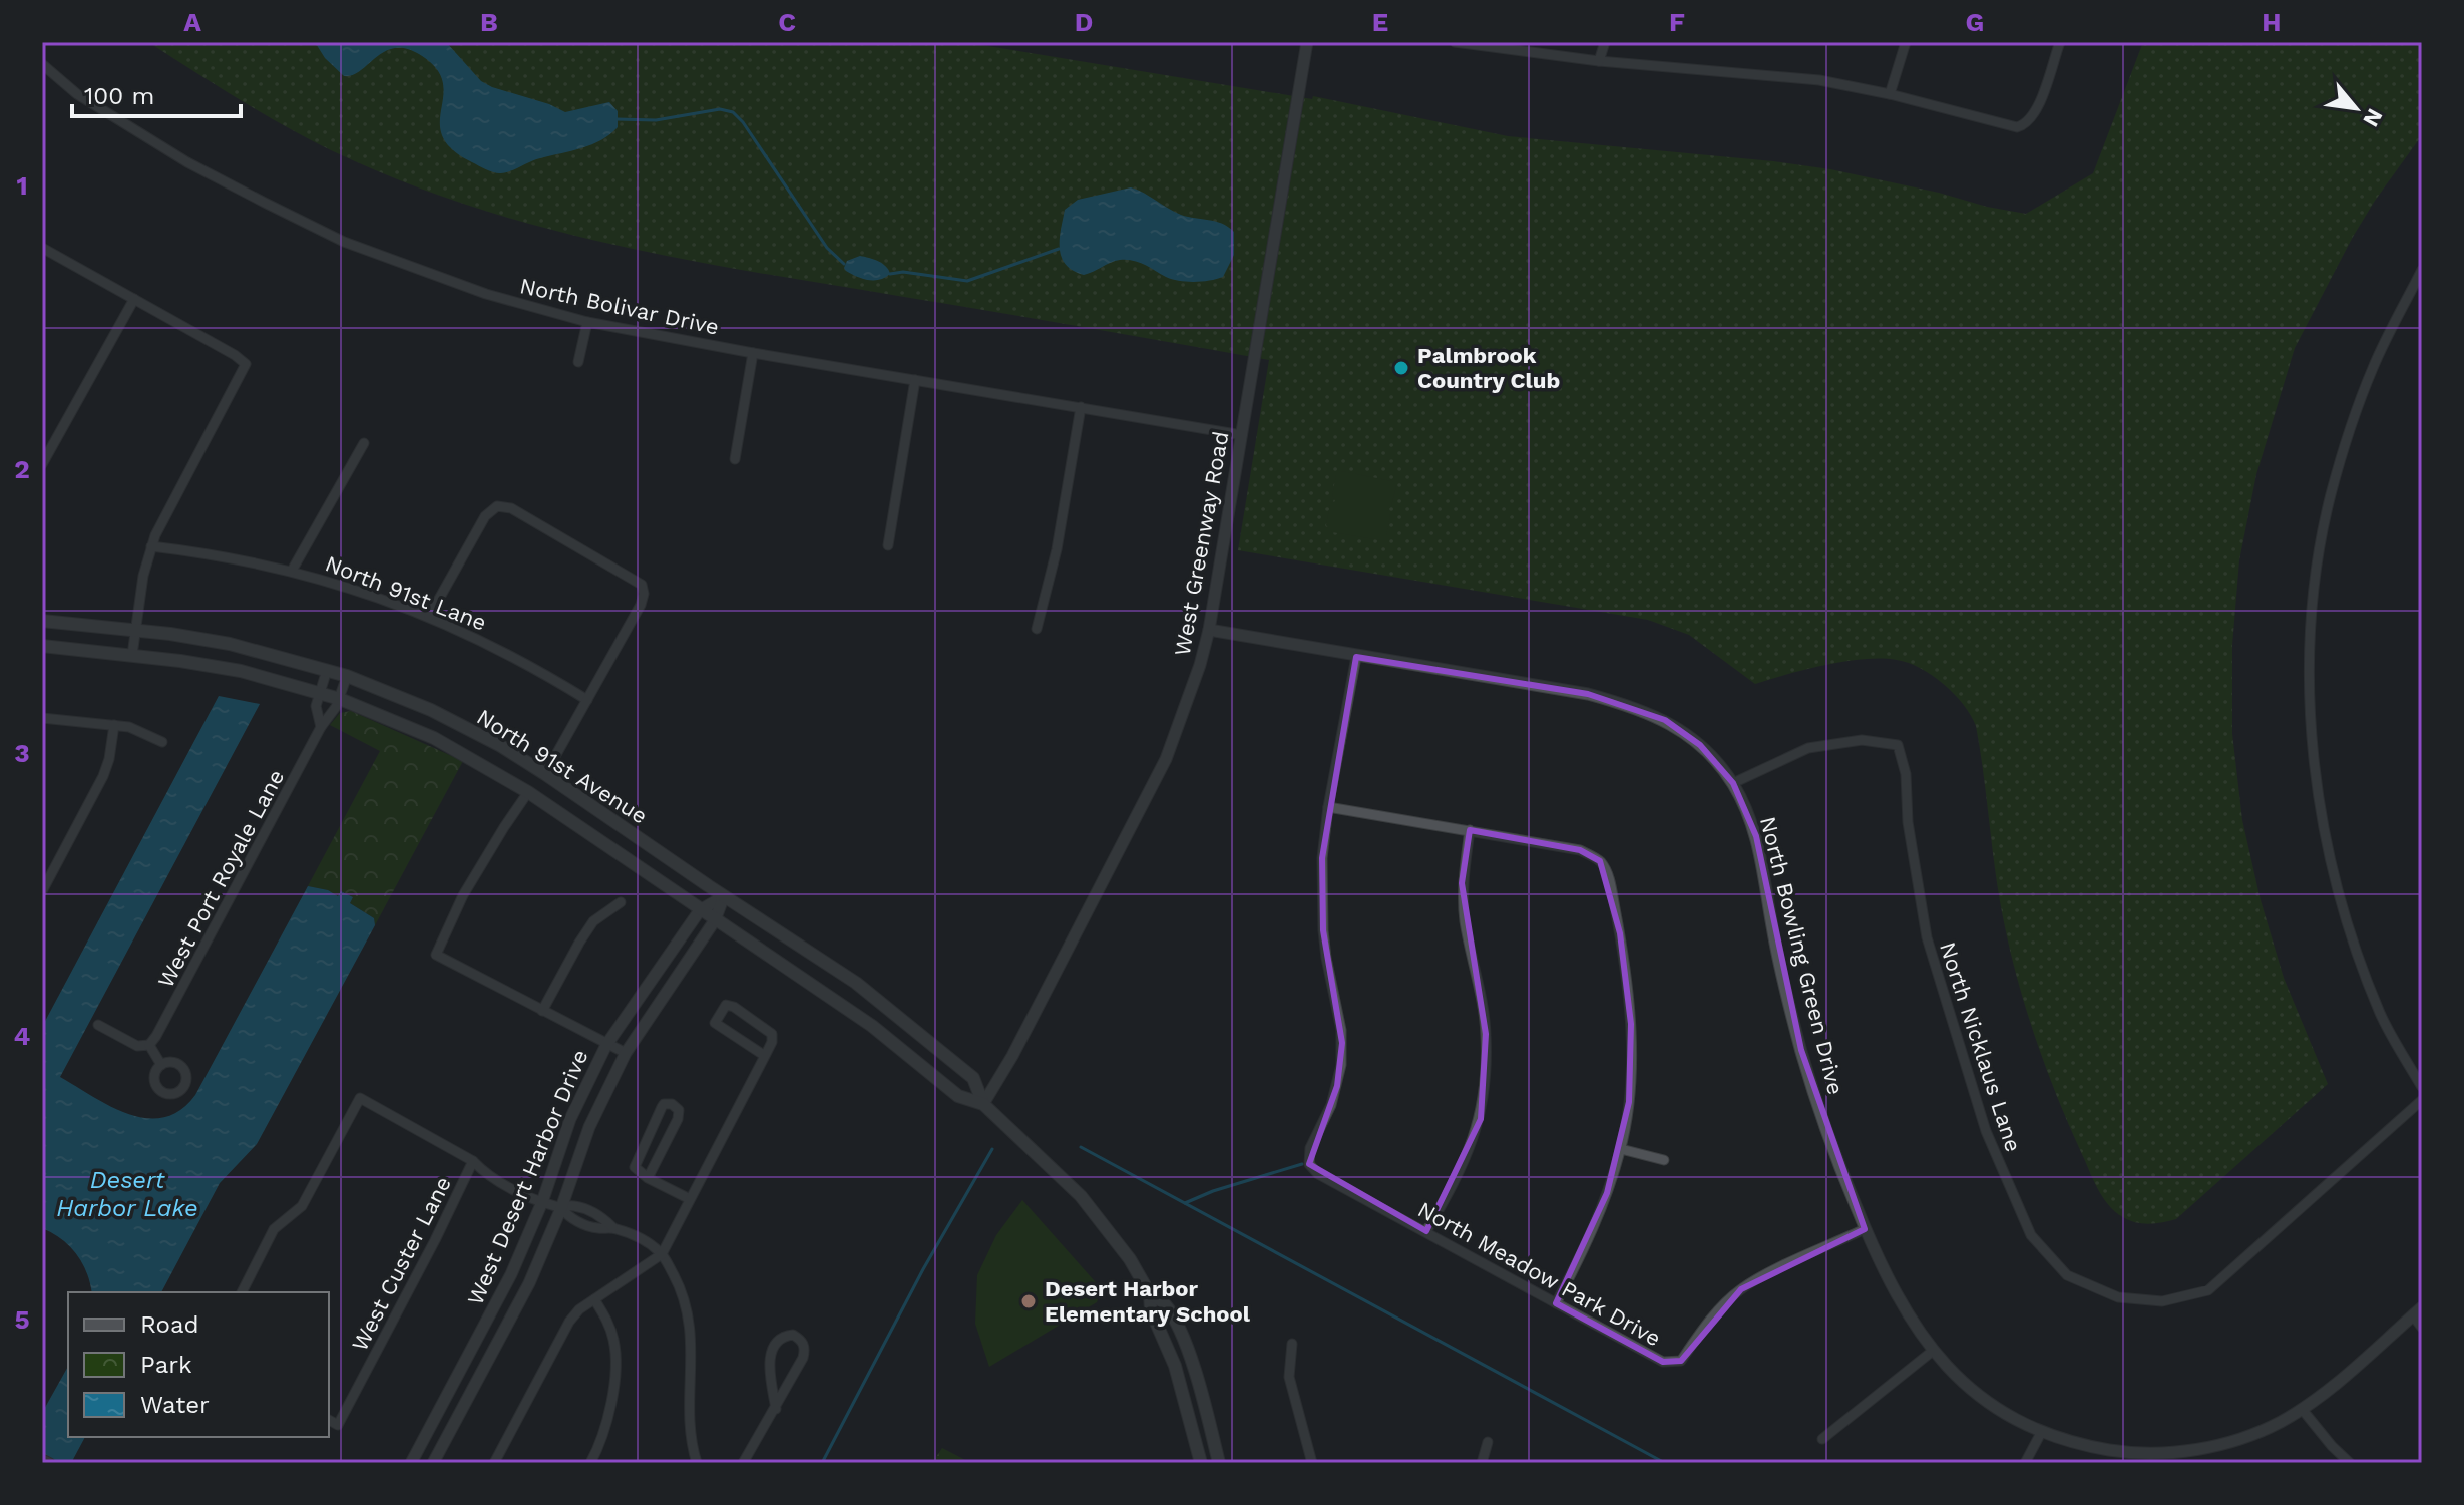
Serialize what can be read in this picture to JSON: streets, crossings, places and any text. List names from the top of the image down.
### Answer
{
  "streets": {
    "main road": ["North 91st Avenue"],
    "street": [
      "North Bolivar Drive",
      "West Greenway Road",
      "North 91st Lane",
      "West Port Royale Lane",
      "North Bowling Green Drive",
      "North Nicklaus Lane",
      "West Desert Harbor Drive",
      "West Custer Lane",
      "North Meadow Park Drive"
    ]
  },
  "crossings": [
    ["North Bolivar Drive", "West Greenway Road"],
    ["West Greenway Road", "North 91st Avenue"],
    ["West Greenway Road", "North Bowling Green Drive"],
    ["North 91st Avenue", "West Port Royale Lane"],
    ["North 91st Avenue", "West Desert Harbor Drive"],
    ["North Bowling Green Drive", "North Nicklaus Lane"],
    ["North Bowling Green Drive", "North Meadow Park Drive"]
  ],
  "water": ["Desert Harbor Lake"],
  "places": ["Palmbrook Country Club", "Desert Harbor Elementary School"],
  "legend": ["Road", "Park", "Water"],
  "scale_bar": "100 m",
  "north": "bottom right",
  "grid": {
    "columns": [
      "A",
      "B",
      "C",
      "D",
      "E",
      "F",
      "G",
      "H"
    ],
    "rows": [
      "1",
      "2",
      "3",
      "4",
      "5"
    ]
  }
}
